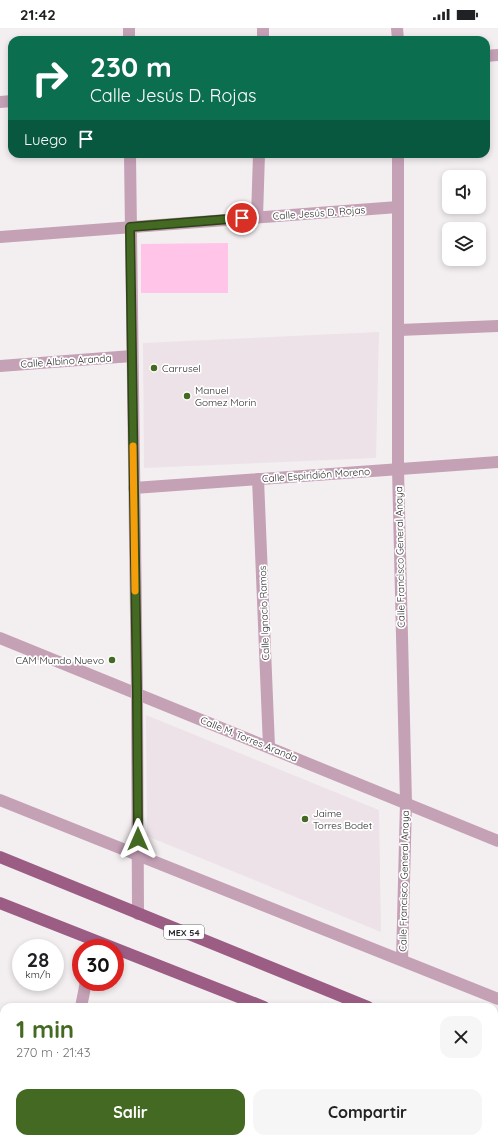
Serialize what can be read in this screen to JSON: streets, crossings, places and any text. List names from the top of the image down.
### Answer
{
  "streets": {
    "main road": ["MEX 54"],
    "street": [
      "Calle Jesús D. Rojas",
      "Calle Albino Aranda",
      "Calle Espiridión Moreno",
      "Calle Francisco General Anaya",
      "Calle Ignacio Ramos",
      "Calle M. Torres Aranda"
    ]
  },
  "crossings": [
    ["Calle Jesús D. Rojas", "Calle Francisco General Anaya"],
    ["Calle Espiridión Moreno", "Calle Francisco General Anaya"],
    ["Calle Espiridión Moreno", "Calle Ignacio Ramos"],
    ["Calle Francisco General Anaya", "Calle M. Torres Aranda"],
    ["Calle Ignacio Ramos", "Calle M. Torres Aranda"]
  ],
  "places": [
    "Carrusel",
    "Manuel Gomez Morin",
    "CAM Mundo Nuevo",
    "Jaime Torres Bodet"
  ],
  "page": {
    "status": "21:42",
    "turn": ["230 m", "Calle Jesús D. Rojas"],
    "then": "Luego",
    "speed": "28 km/h",
    "limit": "30",
    "heading": ["1 min", "270 m · 21:43"],
    "buttons": ["Salir", "Compartir"]
  }
}
